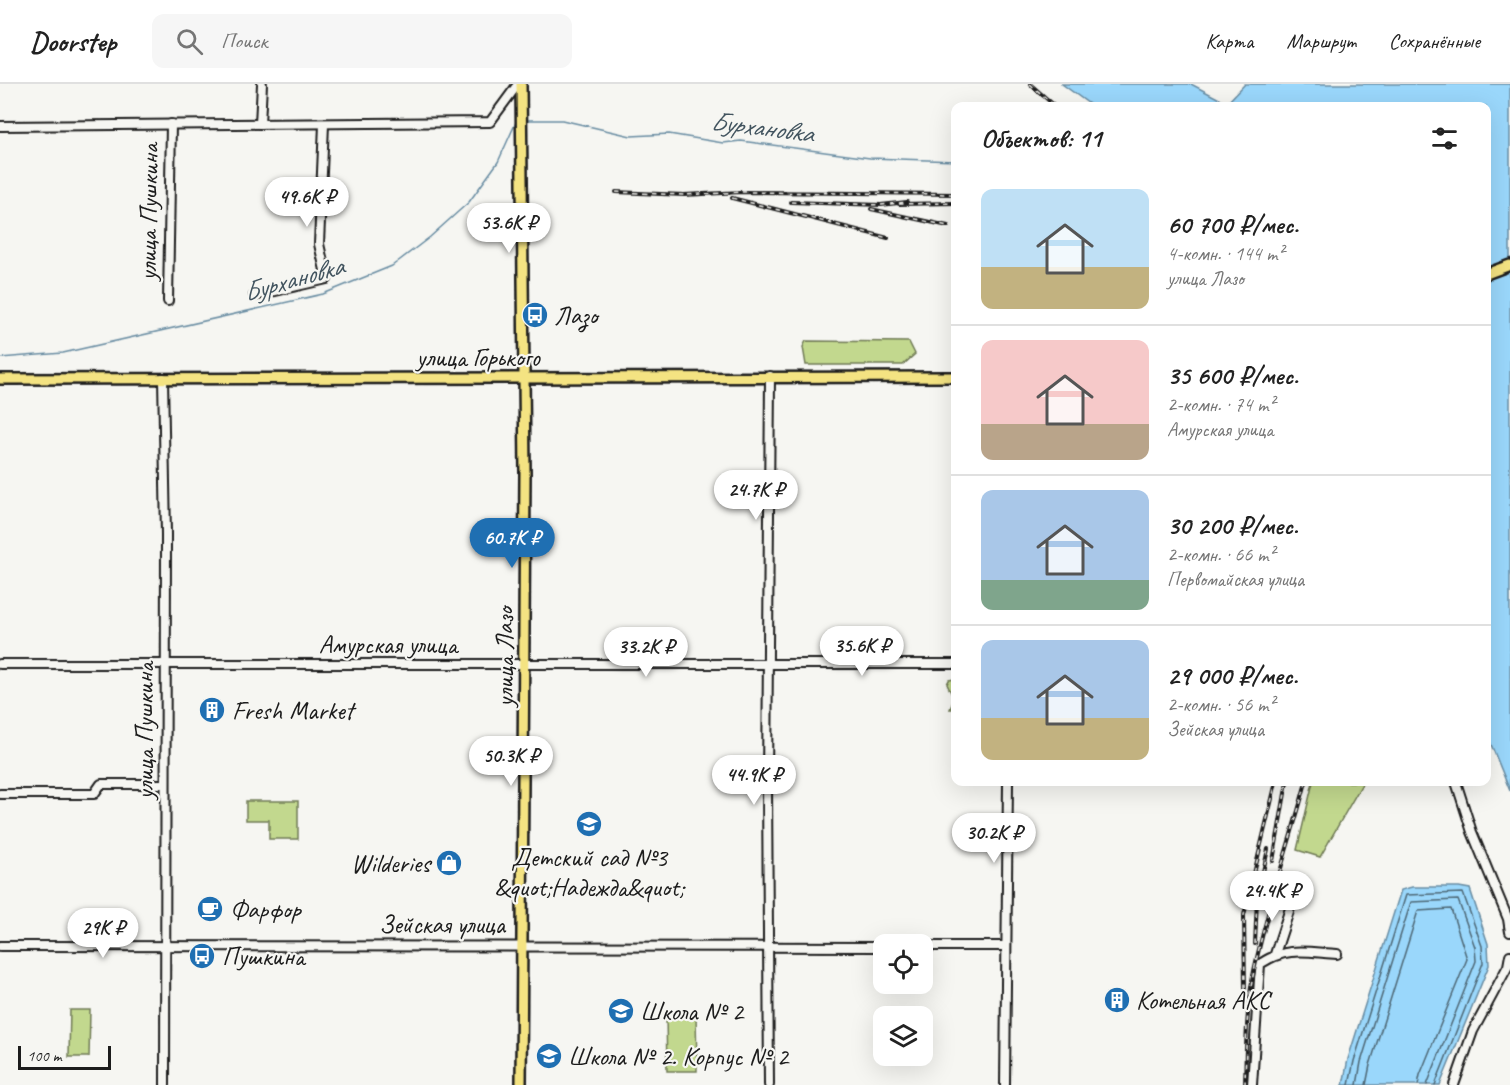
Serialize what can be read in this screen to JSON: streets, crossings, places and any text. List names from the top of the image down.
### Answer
{
  "streets": {
    "main road": ["улица Горького", "улица Лазо"],
    "street": ["улица Пушкина", "Амурская улица", "Зейская улица"]
  },
  "crossings": [
    ["улица Пушкина", "улица Горького"],
    ["улица Пушкина", "Амурская улица"],
    ["улица Пушкина", "Зейская улица"],
    ["улица Горького", "улица Лазо"],
    ["Амурская улица", "улица Лазо"],
    ["улица Лазо", "Зейская улица"]
  ],
  "water": ["Бурхановка"],
  "places": {
    "bus stop": ["Лазо", "Пушкина"],
    "building": ["Fresh Market", "Котельная АКС"],
    "school or university": ["Детский сад №3 &quot;Надежда&quot;", "Школа № 2", "Школа № 2. Корпус № 2"],
    "shop": ["Wilderies"],
    "cafe": ["Фарфор"]
  },
  "scale_bar": "100 m",
  "page": {
    "header": "Doorstep",
    "search": "Поиск",
    "nav": ["Карта", "Маршрут", "Сохранённые"],
    "heading": "Объектов: 11",
    "list": [
      {
        "name": "60 700 ₽/мес.",
        "note": "4-комн. · 144 m² · улица Лазо"
      },
      {
        "name": "35 600 ₽/мес.",
        "note": "2-комн. · 74 m² · Амурская улица"
      },
      {
        "name": "30 200 ₽/мес.",
        "note": "2-комн. · 66 m² · Первомайская улица"
      },
      {
        "name": "29 000 ₽/мес.",
        "note": "2-комн. · 56 m² · Зейская улица"
      }
    ],
    "price": [
      "49.6K ₽",
      "53.6K ₽",
      "24.7K ₽",
      "60.7K ₽",
      "35.6K ₽",
      "33.2K ₽",
      "50.3K ₽",
      "44.9K ₽",
      "30.2K ₽",
      "24.4K ₽",
      "29K ₽"
    ],
    "scale": "100 m"
  }
}
